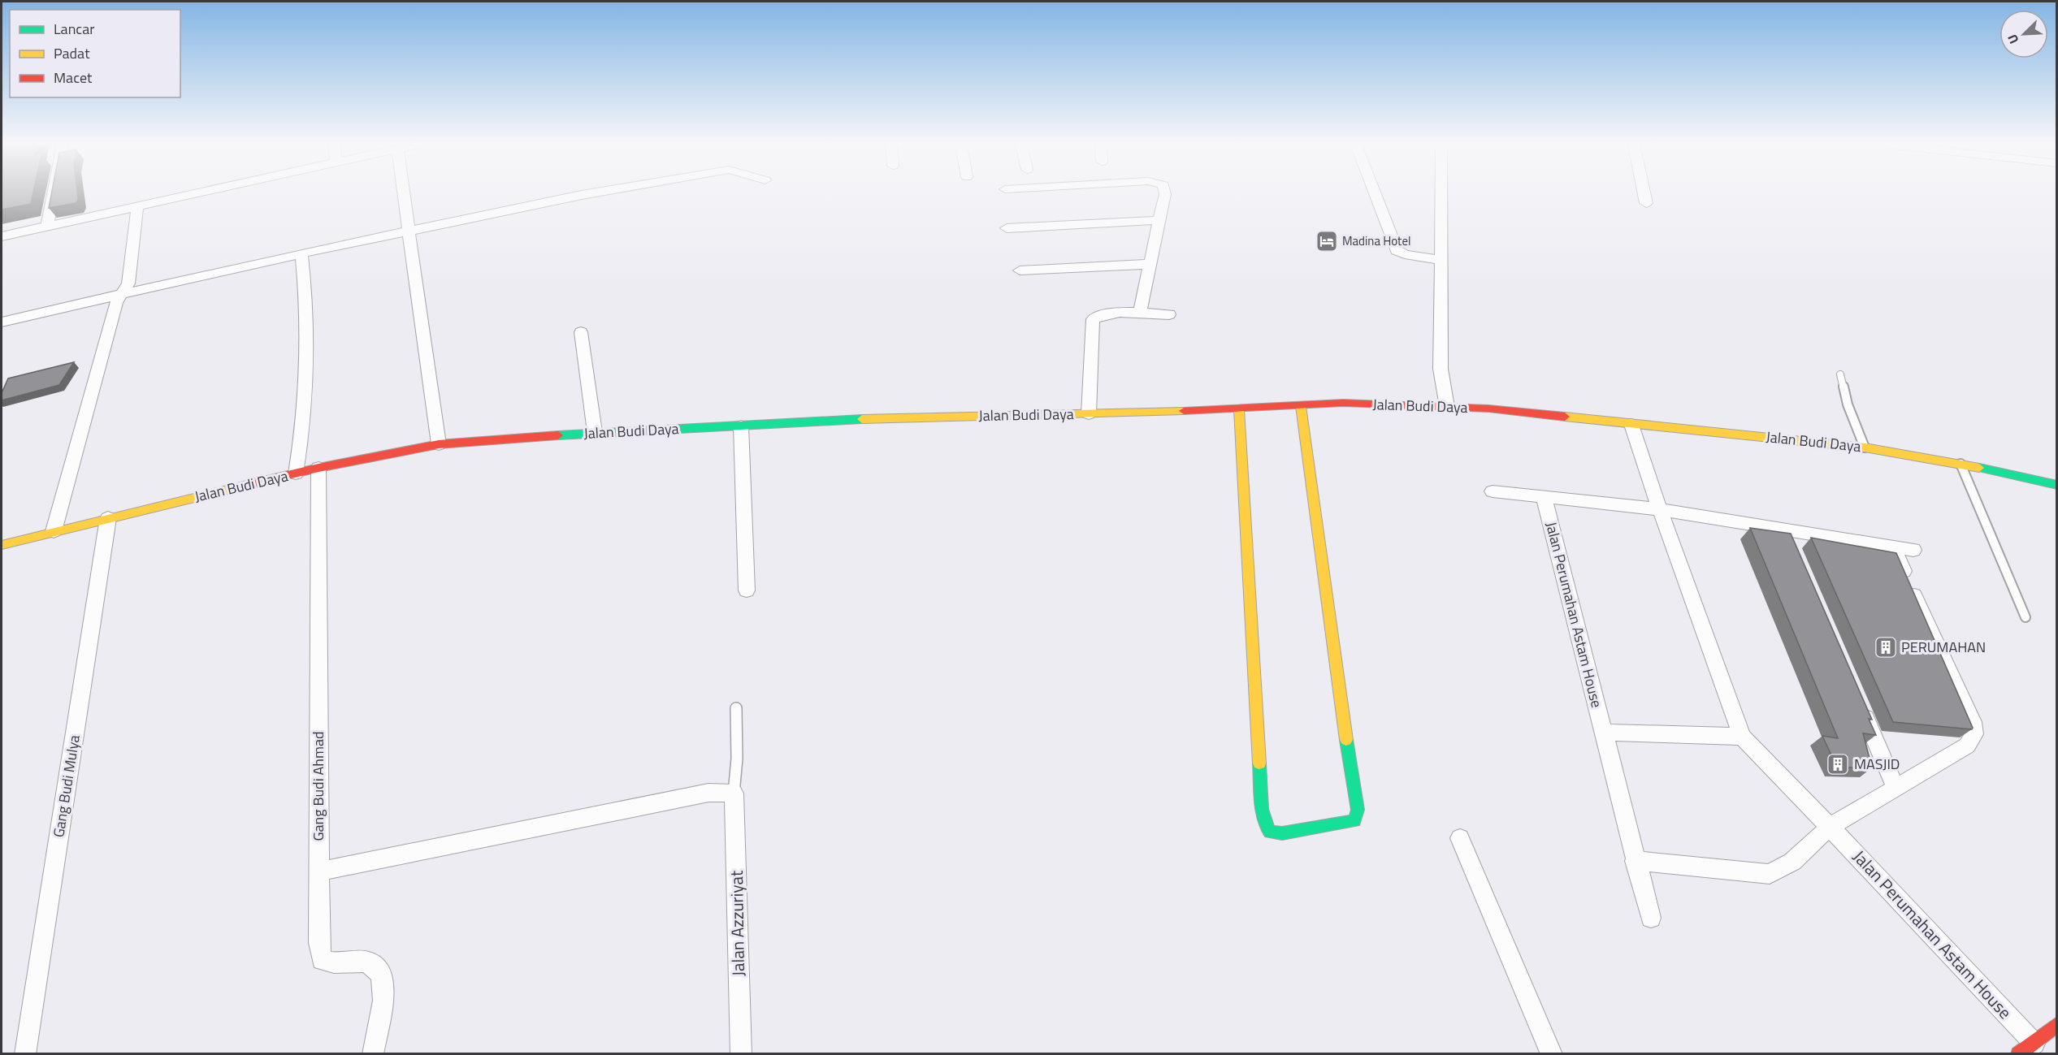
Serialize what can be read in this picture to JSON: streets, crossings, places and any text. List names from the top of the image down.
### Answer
{
  "streets": {
    "main road": ["Jalan Budi Daya"],
    "street": [
      "Jalan Perumahan Astam House",
      "Gang Budi Mulya",
      "Gang Budi Ahmad",
      "Jalan Azzuriyat"
    ]
  },
  "crossings": [
    ["Jalan Budi Daya", "Jalan Perumahan Astam House"],
    ["Jalan Budi Daya", "Gang Budi Mulya"],
    ["Jalan Budi Daya", "Gang Budi Ahmad"]
  ],
  "places": {
    "hotel": ["Madina Hotel"],
    "building": ["PERUMAHAN", "MASJID"]
  },
  "legend": ["Lancar", "Padat", "Macet"],
  "north": "bottom left"
}
